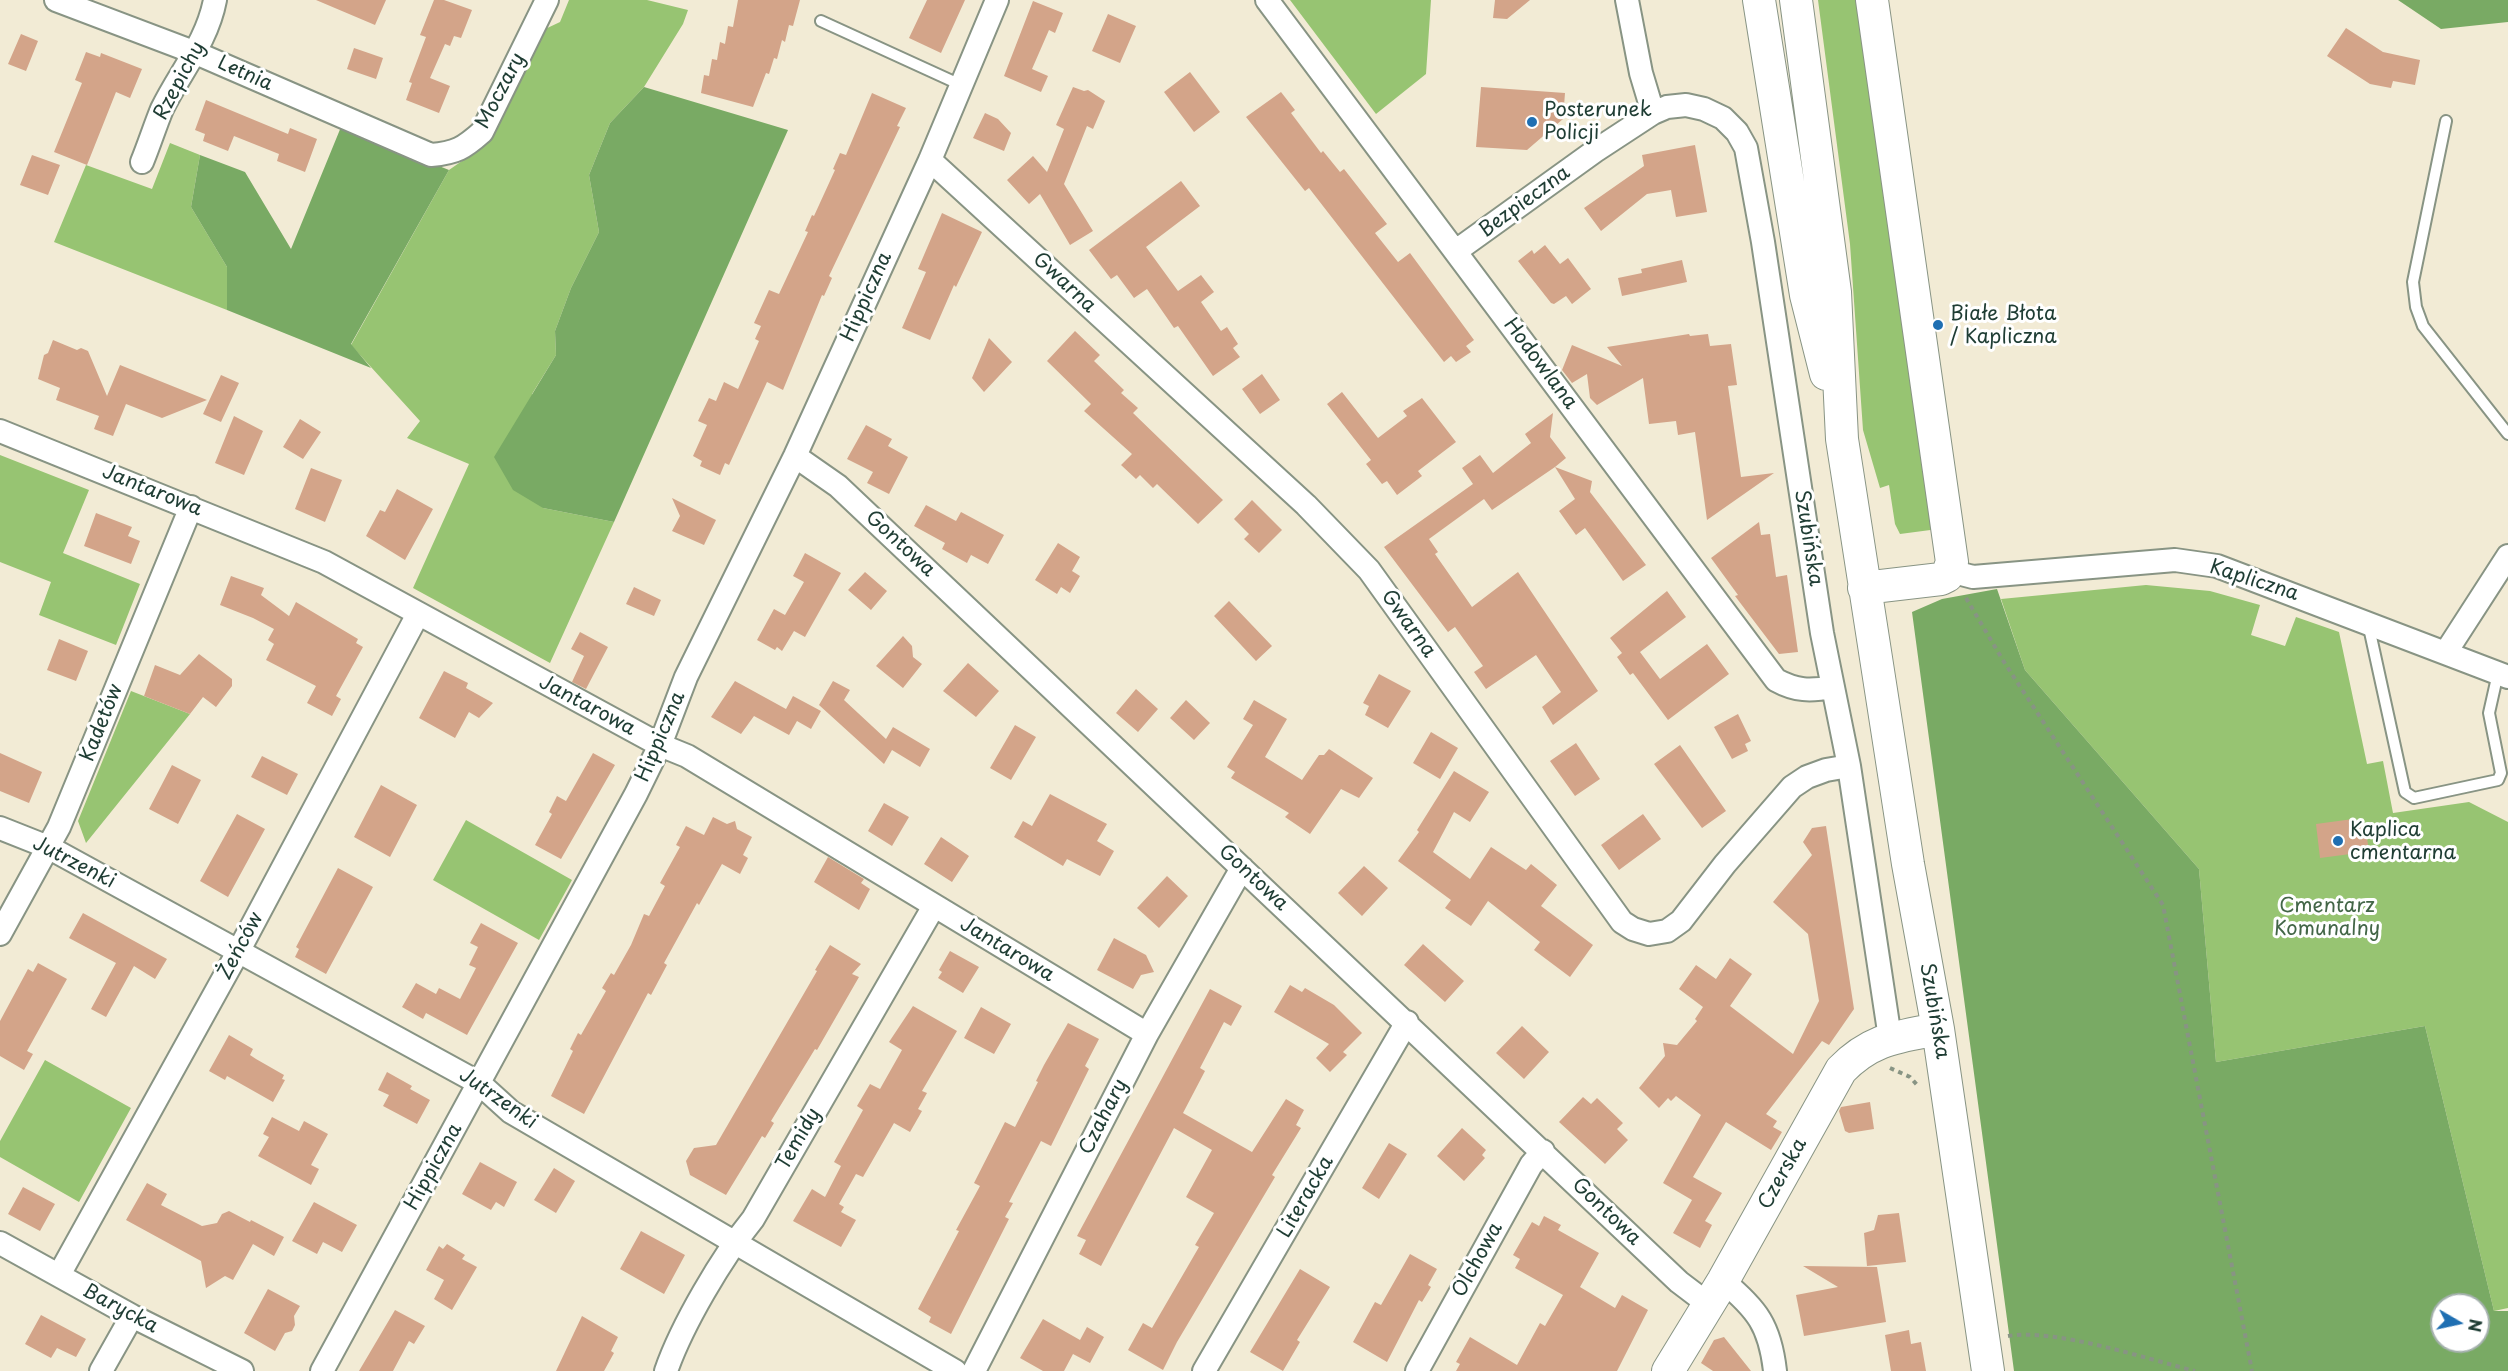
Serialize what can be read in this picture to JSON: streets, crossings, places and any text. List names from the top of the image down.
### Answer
{
  "streets": {
    "main road": ["Szubińska", "Czerska"],
    "street": [
      "Letnia",
      "Rzepichy",
      "Moczary",
      "Bezpieczna",
      "Gwarna",
      "Hippiczna",
      "Hodowlana",
      "Jantarowa",
      "Gontowa",
      "Kapliczna",
      "Kadetów",
      "Jutrzenki",
      "Żeńców",
      "Czahary",
      "Temidy",
      "Literacka",
      "Olchowa",
      "Barycka"
    ]
  },
  "crossings": [
    ["Letnia", "Rzepichy"],
    ["Letnia", "Moczary"],
    ["Bezpieczna", "Hodowlana"],
    ["Bezpieczna", "Szubińska"],
    ["Gwarna", "Hippiczna"],
    ["Gwarna", "Szubińska"],
    ["Hippiczna", "Jantarowa"],
    ["Hippiczna", "Gontowa"],
    ["Hippiczna", "Jutrzenki"],
    ["Hodowlana", "Szubińska"],
    ["Jantarowa", "Kadetów"],
    ["Jantarowa", "Żeńców"],
    ["Jantarowa", "Czahary"],
    ["Jantarowa", "Temidy"],
    ["Szubińska", "Czerska"],
    ["Gontowa", "Czahary"],
    ["Gontowa", "Czerska"],
    ["Gontowa", "Literacka"],
    ["Gontowa", "Olchowa"],
    ["Kadetów", "Jutrzenki"],
    ["Jutrzenki", "Żeńców"],
    ["Jutrzenki", "Temidy"],
    ["Żeńców", "Barycka"]
  ],
  "parks": ["Cmentarz Komunalny"],
  "places": ["Posterunek Policji", "Białe Błota / Kapliczna", "Kaplica cmentarna"],
  "north": "right"
}
